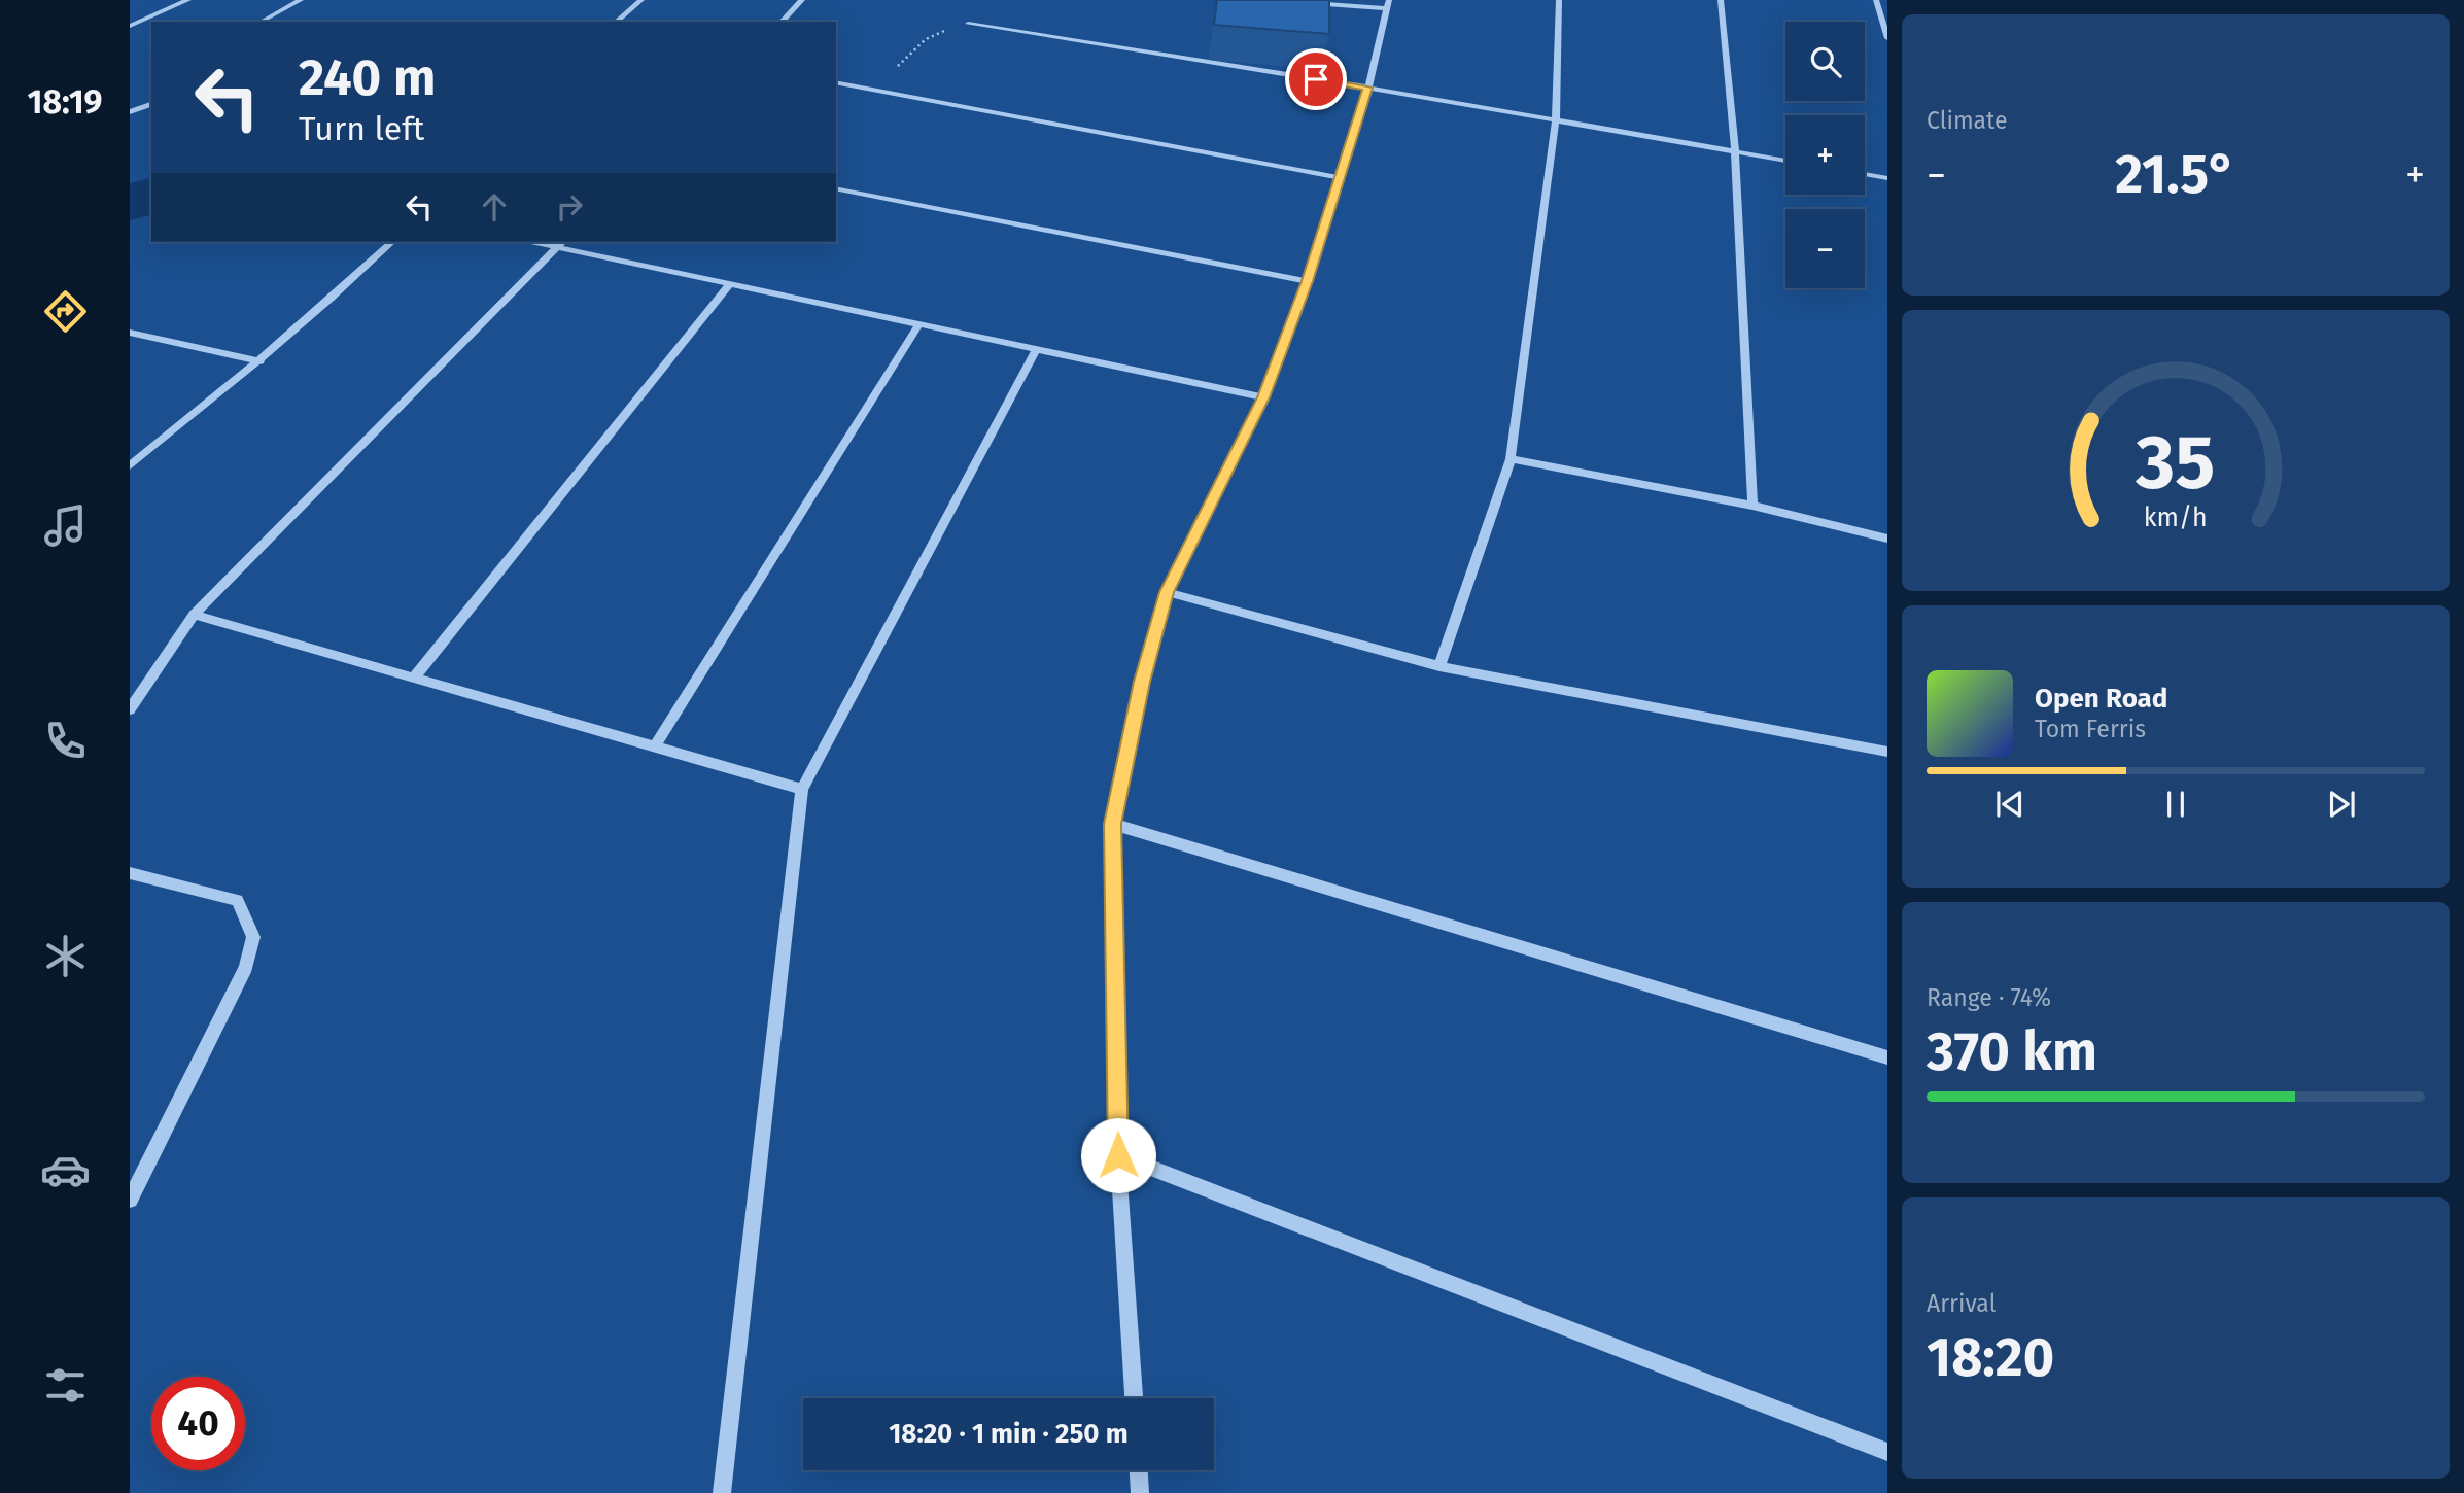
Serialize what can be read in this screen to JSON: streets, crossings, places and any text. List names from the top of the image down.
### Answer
{
  "page": {
    "tabs": "18:19",
    "tile": [
      "Climate",
      ["Range · 74%", "370 km"],
      ["Arrival", "18:20"]
    ],
    "map_buttons": ["+", "−"],
    "turn": ["240 m", "Turn left"],
    "heat": ["−", "21.5°", "+"],
    "song": ["Open Road", "Tom Ferris"],
    "limit": "40",
    "trip": "18:20 · 1 min · 250 m",
    "gauge": ["35", "km/h"]
  }
}
